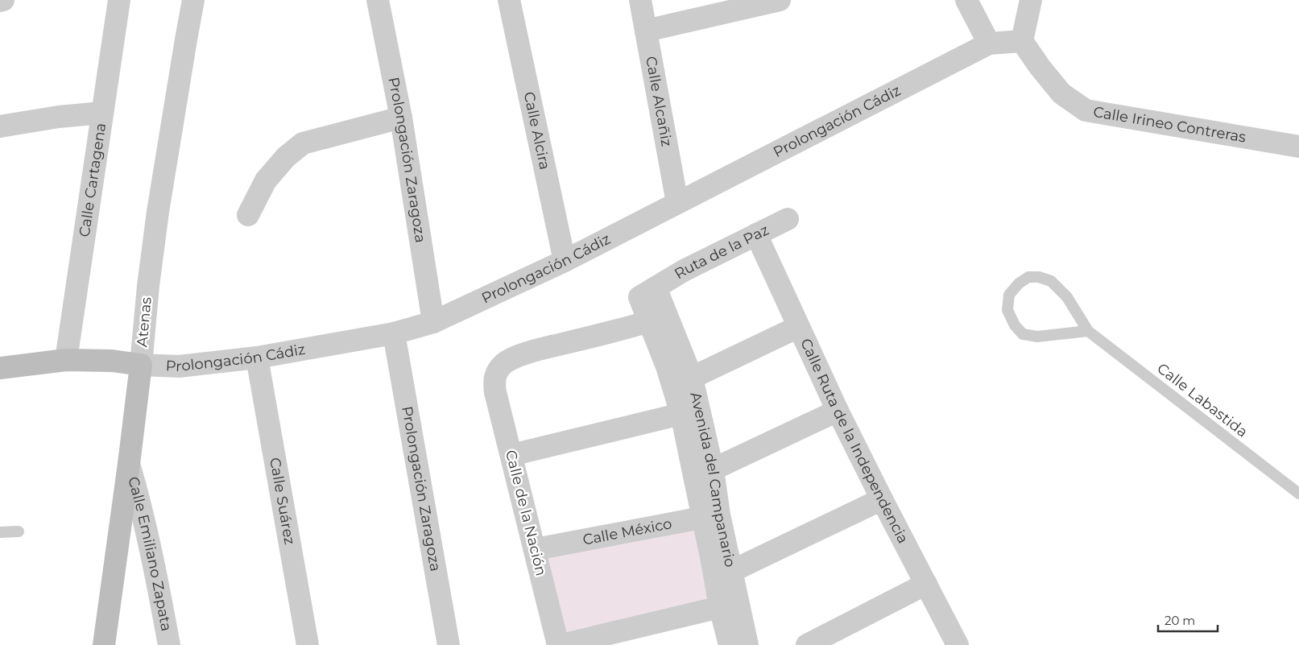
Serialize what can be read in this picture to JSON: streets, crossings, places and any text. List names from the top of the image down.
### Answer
{
  "streets": {
    "street": [
      "Calle Alcañiz",
      "Prolongación Cádiz",
      "Calle Irineo Contreras",
      "Calle Alcira",
      "Prolongación Zaragoza",
      "Calle Cartagena",
      "Ruta de la Paz",
      "Atenas",
      "Calle Ruta de la Independencia",
      "Avenida del Campanario",
      "Calle Suárez",
      "Calle de la Nación",
      "Calle México",
      "Calle Emiliano Zapata"
    ],
    "lane": ["Calle Labastida"]
  },
  "crossings": [
    ["Calle Alcañiz", "Prolongación Cádiz"],
    ["Prolongación Cádiz", "Calle Alcira"],
    ["Prolongación Cádiz", "Prolongación Zaragoza"],
    ["Prolongación Cádiz", "Calle Cartagena"],
    ["Prolongación Cádiz", "Atenas"],
    ["Prolongación Cádiz", "Calle Suárez"],
    ["Ruta de la Paz", "Calle Ruta de la Independencia"],
    ["Ruta de la Paz", "Avenida del Campanario"],
    ["Ruta de la Paz", "Calle de la Nación"],
    ["Atenas", "Calle Emiliano Zapata"],
    ["Avenida del Campanario", "Calle de la Nación"],
    ["Avenida del Campanario", "Calle México"],
    ["Calle de la Nación", "Calle México"]
  ],
  "scale_bar": "20 m"
}
